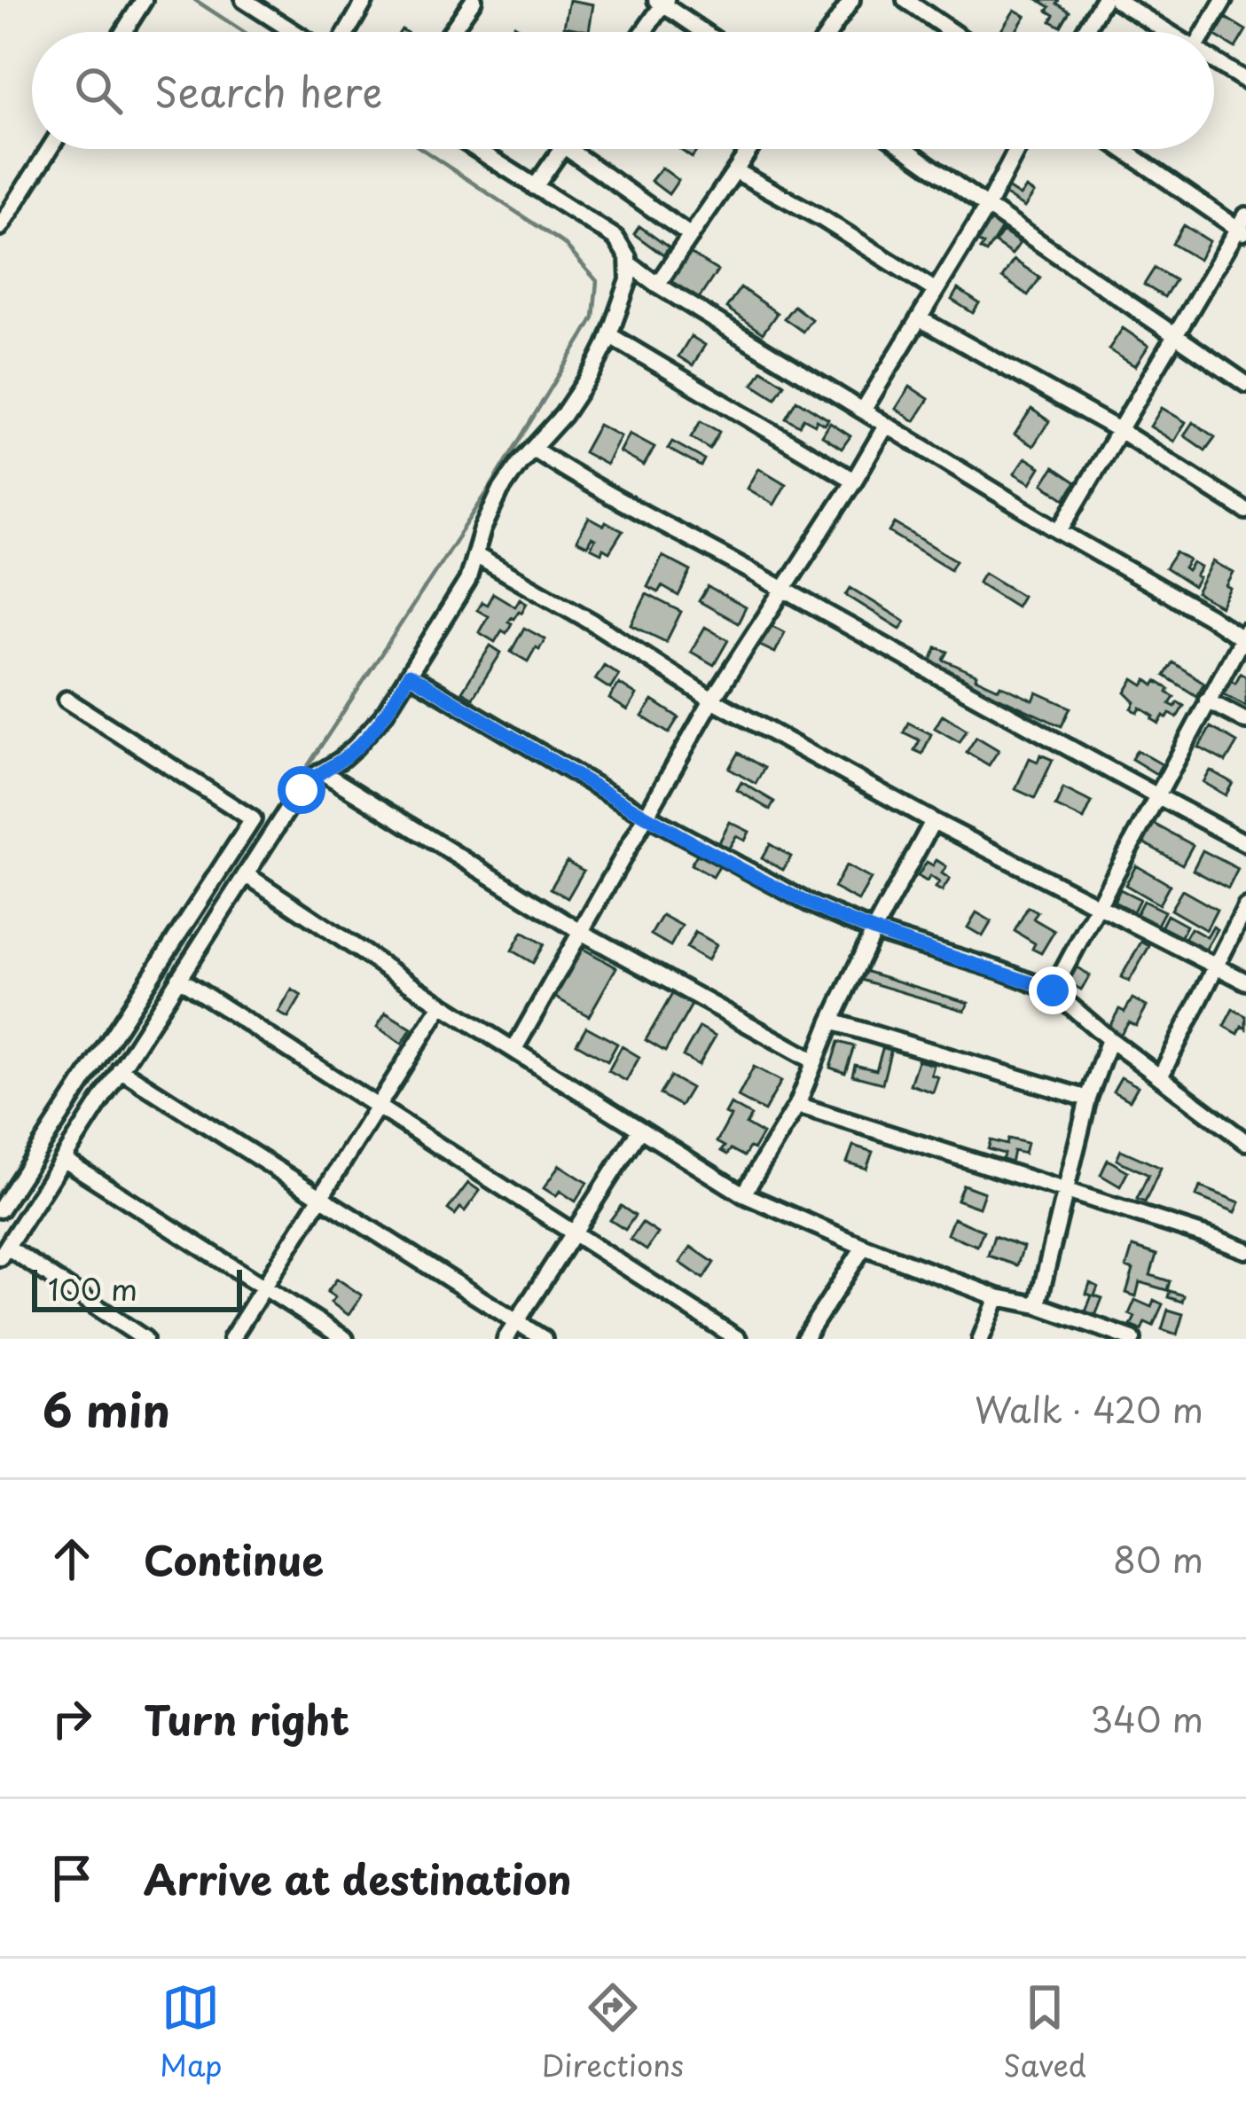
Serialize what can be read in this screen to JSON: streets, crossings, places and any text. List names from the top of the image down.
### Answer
{
  "scale_bar": "100 m",
  "page": {
    "search": "Search here",
    "scale": "100 m",
    "heading": ["6 min", "Walk · 420 m"],
    "list": [
      ["Continue", "80 m"],
      ["Turn right", "340 m"],
      "Arrive at destination"
    ],
    "nav": ["Map", "Directions", "Saved"]
  }
}
